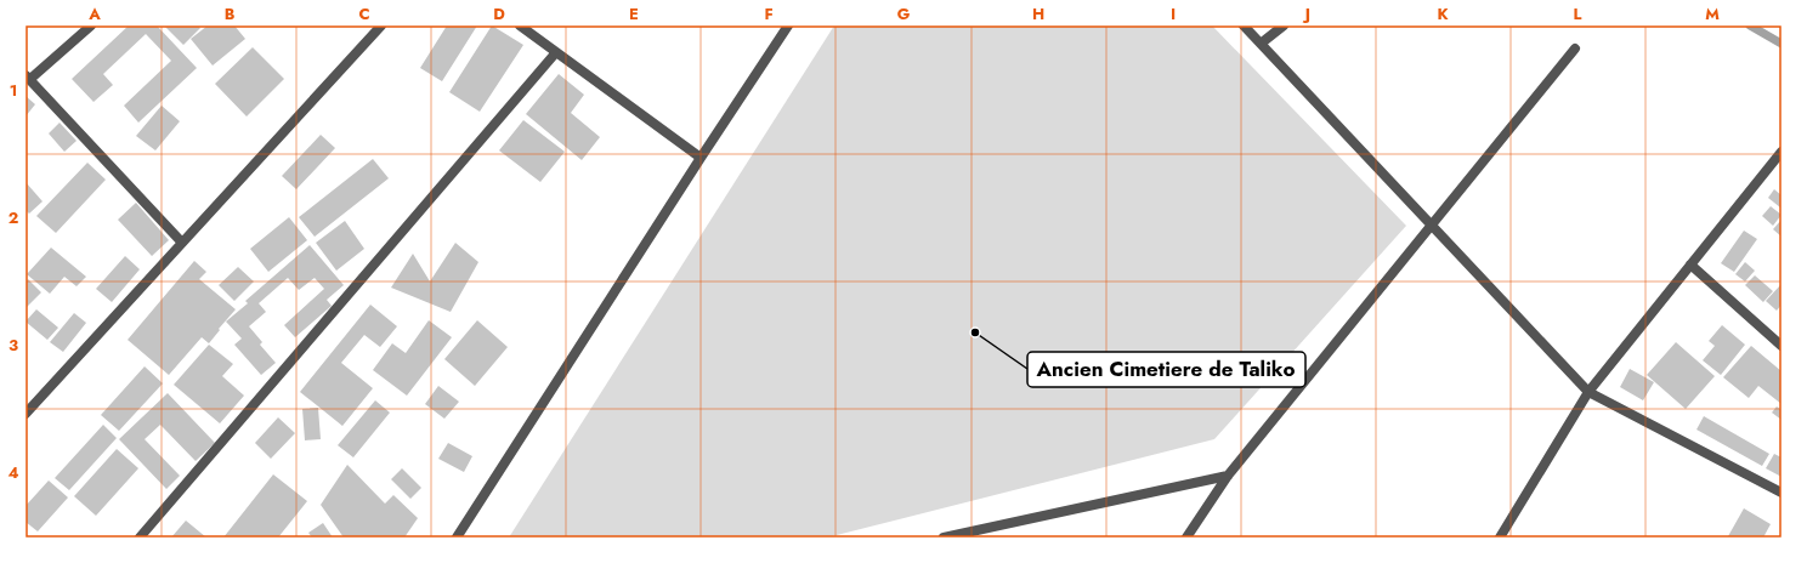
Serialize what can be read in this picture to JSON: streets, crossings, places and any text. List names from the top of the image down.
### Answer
{
  "places": ["Ancien Cimetiere de Taliko"],
  "grid": {
    "columns": [
      "A",
      "B",
      "C",
      "D",
      "E",
      "F",
      "G",
      "H",
      "I",
      "J",
      "K",
      "L",
      "M"
    ],
    "rows": [
      "1",
      "2",
      "3",
      "4"
    ]
  }
}
